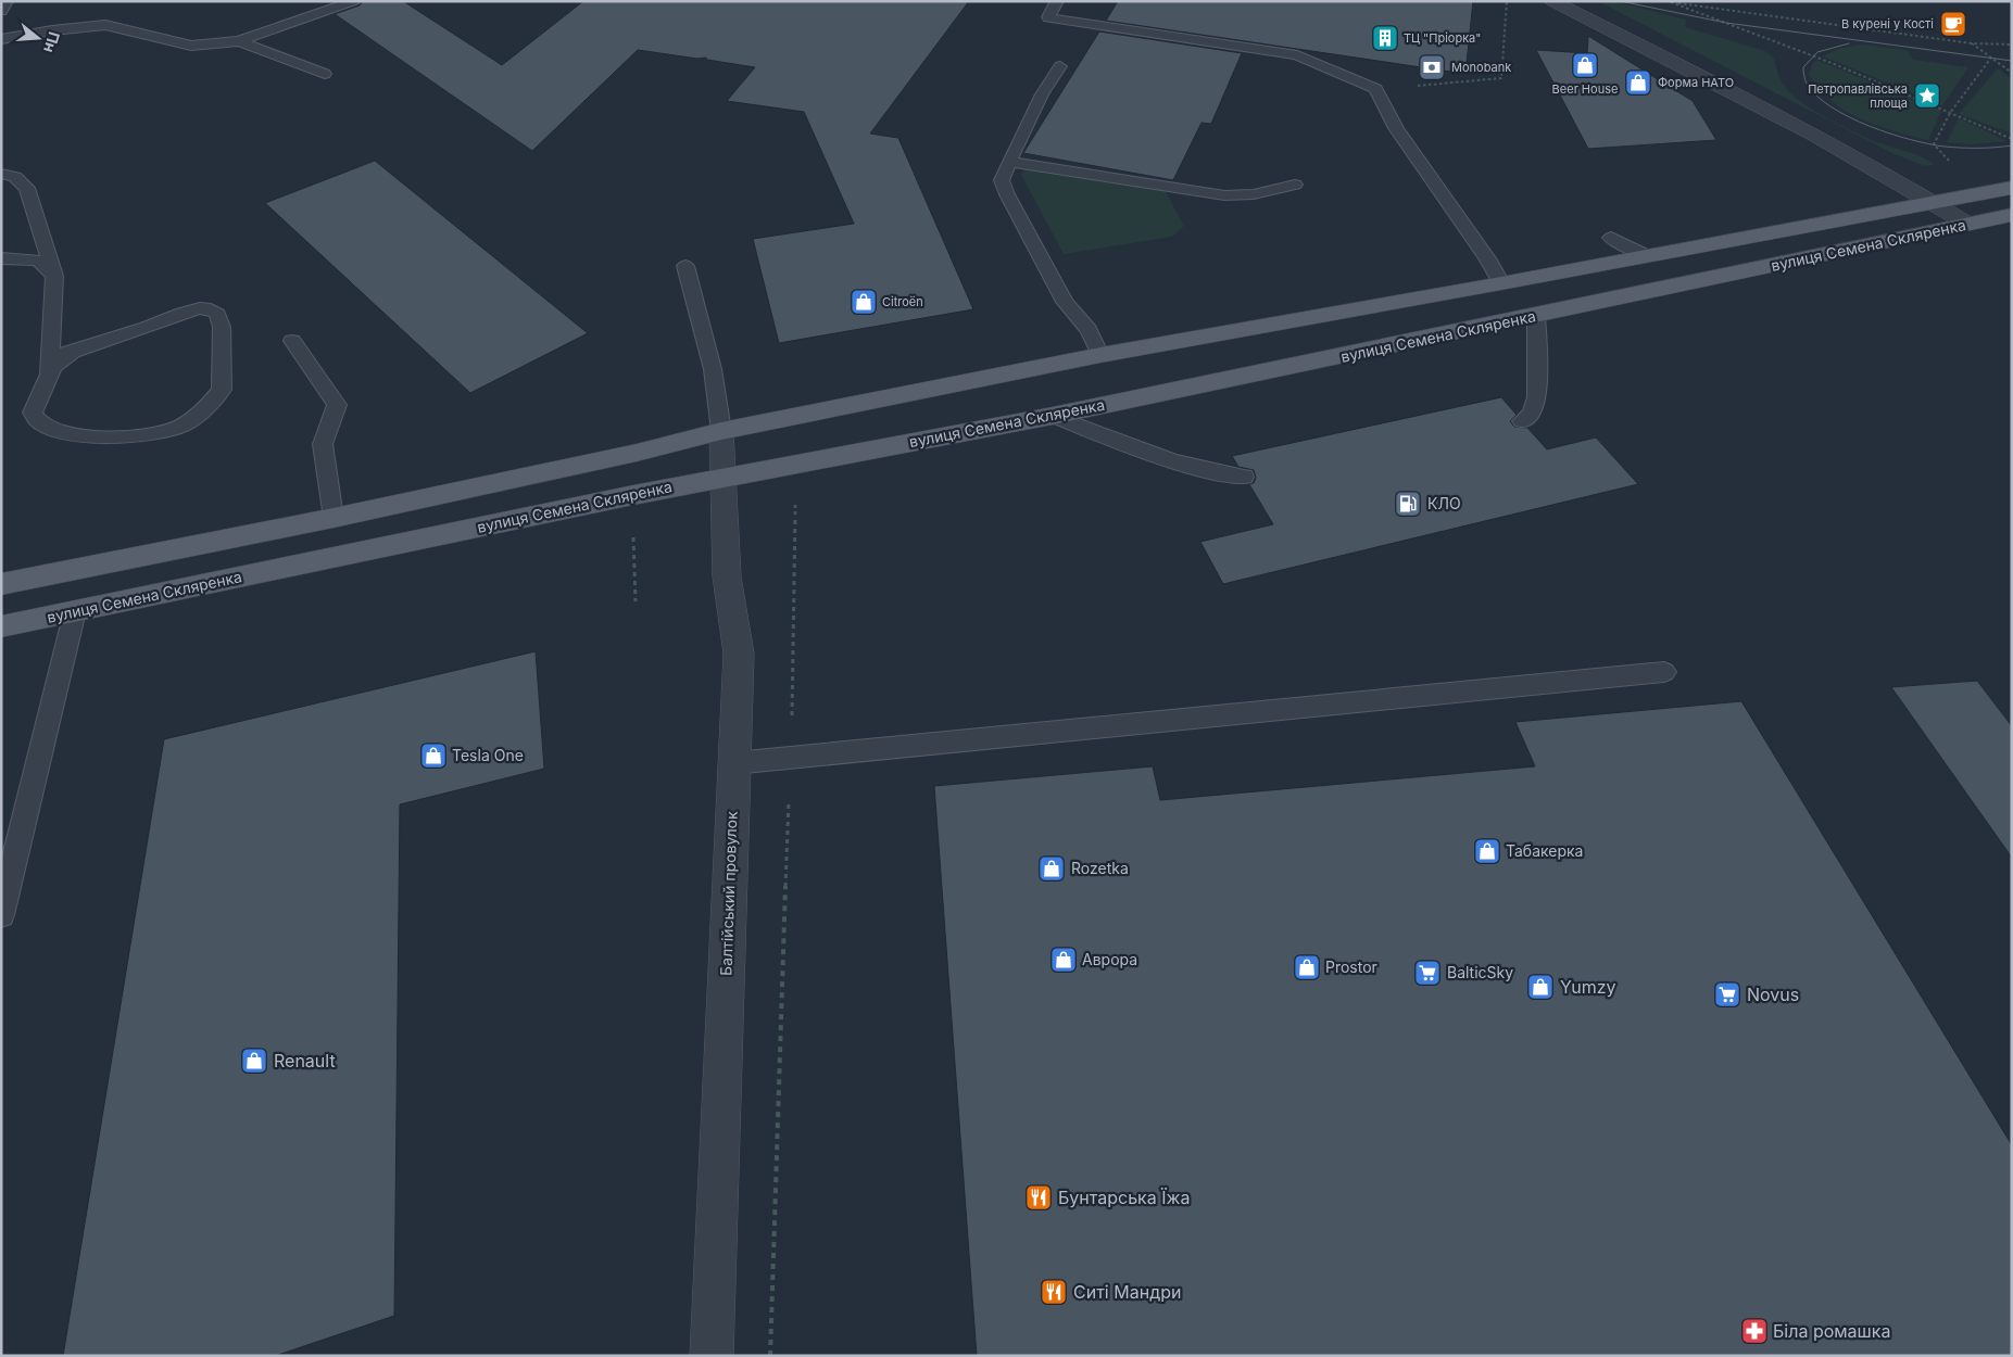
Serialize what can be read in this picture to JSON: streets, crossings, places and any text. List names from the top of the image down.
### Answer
{
  "streets": {
    "main road": ["вулиця Семена Скляренка"],
    "street": ["Балтійський провулок"]
  },
  "crossings": [
    ["вулиця Семена Скляренка", "Балтійський провулок"]
  ],
  "places": {
    "cafe": ["В курені у Кості"],
    "building": ["ТЦ \"Пріорка\""],
    "shop": [
      "Beer House",
      "Форма НАТО",
      "Citroën",
      "Tesla One",
      "Табакерка",
      "Rozetka",
      "Аврора",
      "Prostor",
      "Yumzy",
      "Renault"
    ],
    "bank": ["Monobank"],
    "place": ["Петропавлівська площа"],
    "fuel station": ["КЛО"],
    "supermarket": ["BalticSky", "Novus"],
    "restaurant": ["Бунтарська Їжа", "Ситі Мандри"],
    "pharmacy": ["Біла ромашка"]
  },
  "north": "right"
}
